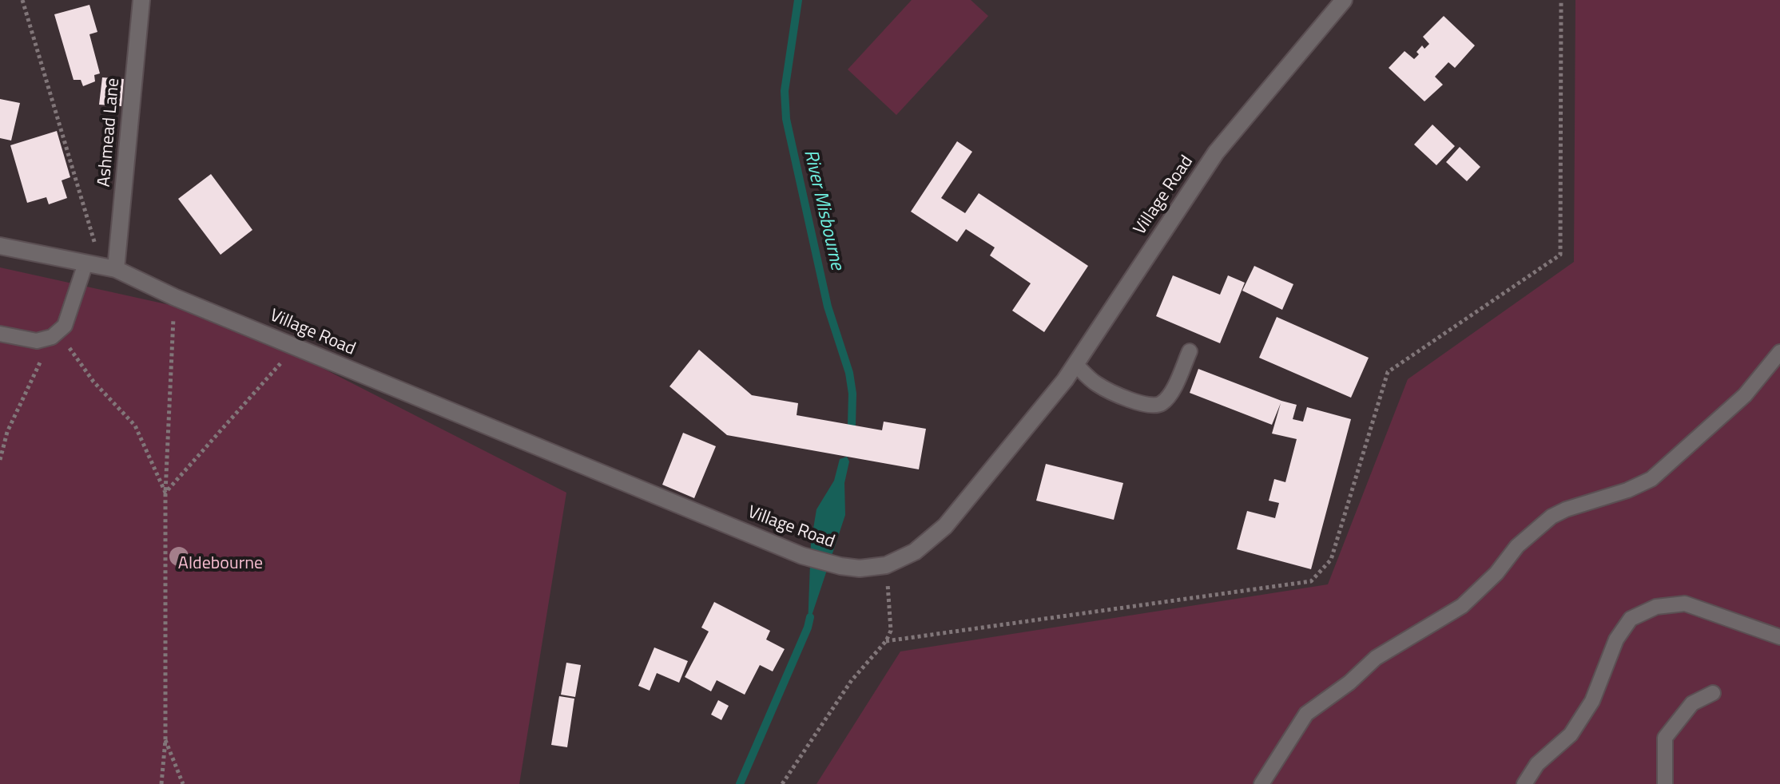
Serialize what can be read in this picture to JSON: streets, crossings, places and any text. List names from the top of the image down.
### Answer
{
  "streets": {
    "street": ["Ashmead Lane", "Village Road"]
  },
  "crossings": [
    ["Ashmead Lane", "Village Road"]
  ],
  "water": ["River Misbourne"],
  "parks": ["Aldebourne"]
}
